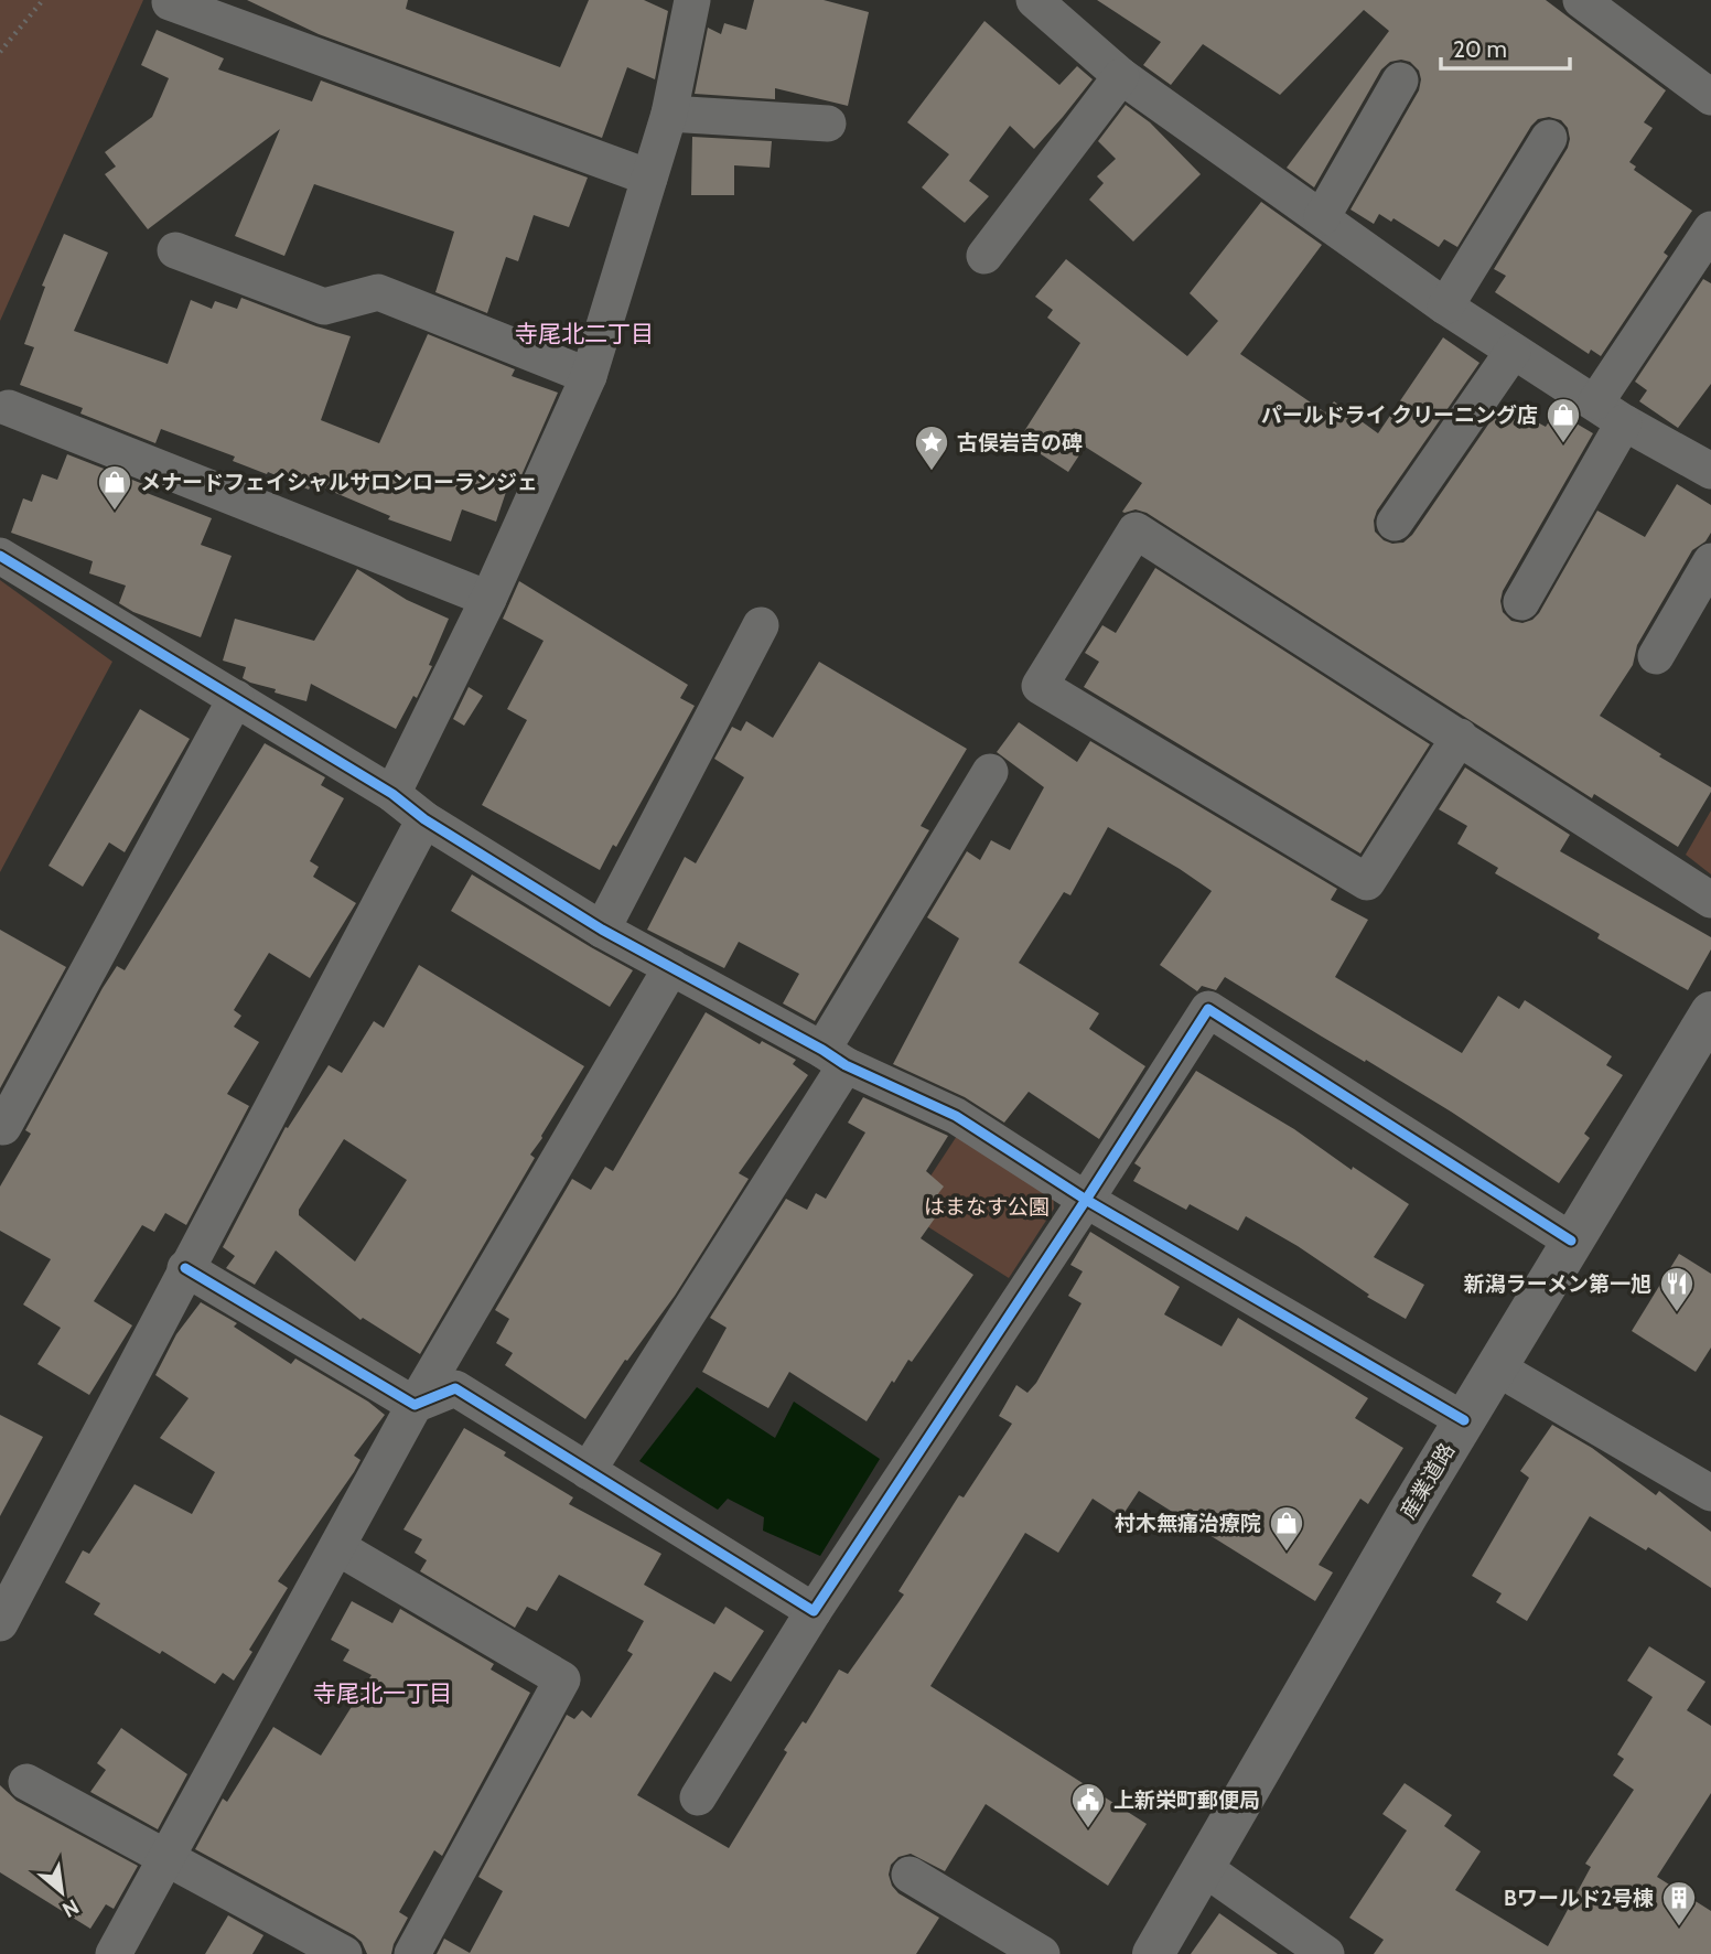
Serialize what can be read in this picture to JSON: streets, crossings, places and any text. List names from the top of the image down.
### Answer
{
  "streets": {
    "street": ["産業道路"]
  },
  "districts": ["寺尾北二丁目", "寺尾北一丁目"],
  "parks": ["はまなす公園"],
  "places": {
    "shop": ["パールドライ クリーニング店", "メナードフェイシャルサロンローランジェ", "村木無痛治療院"],
    "place": ["古俣岩吉の碑"],
    "restaurant": ["新潟ラーメン第一旭"],
    "public building": ["上新栄町郵便局"],
    "building": ["Bワールド2号棟"]
  },
  "scale_bar": "20 m",
  "north": "bottom right"
}
